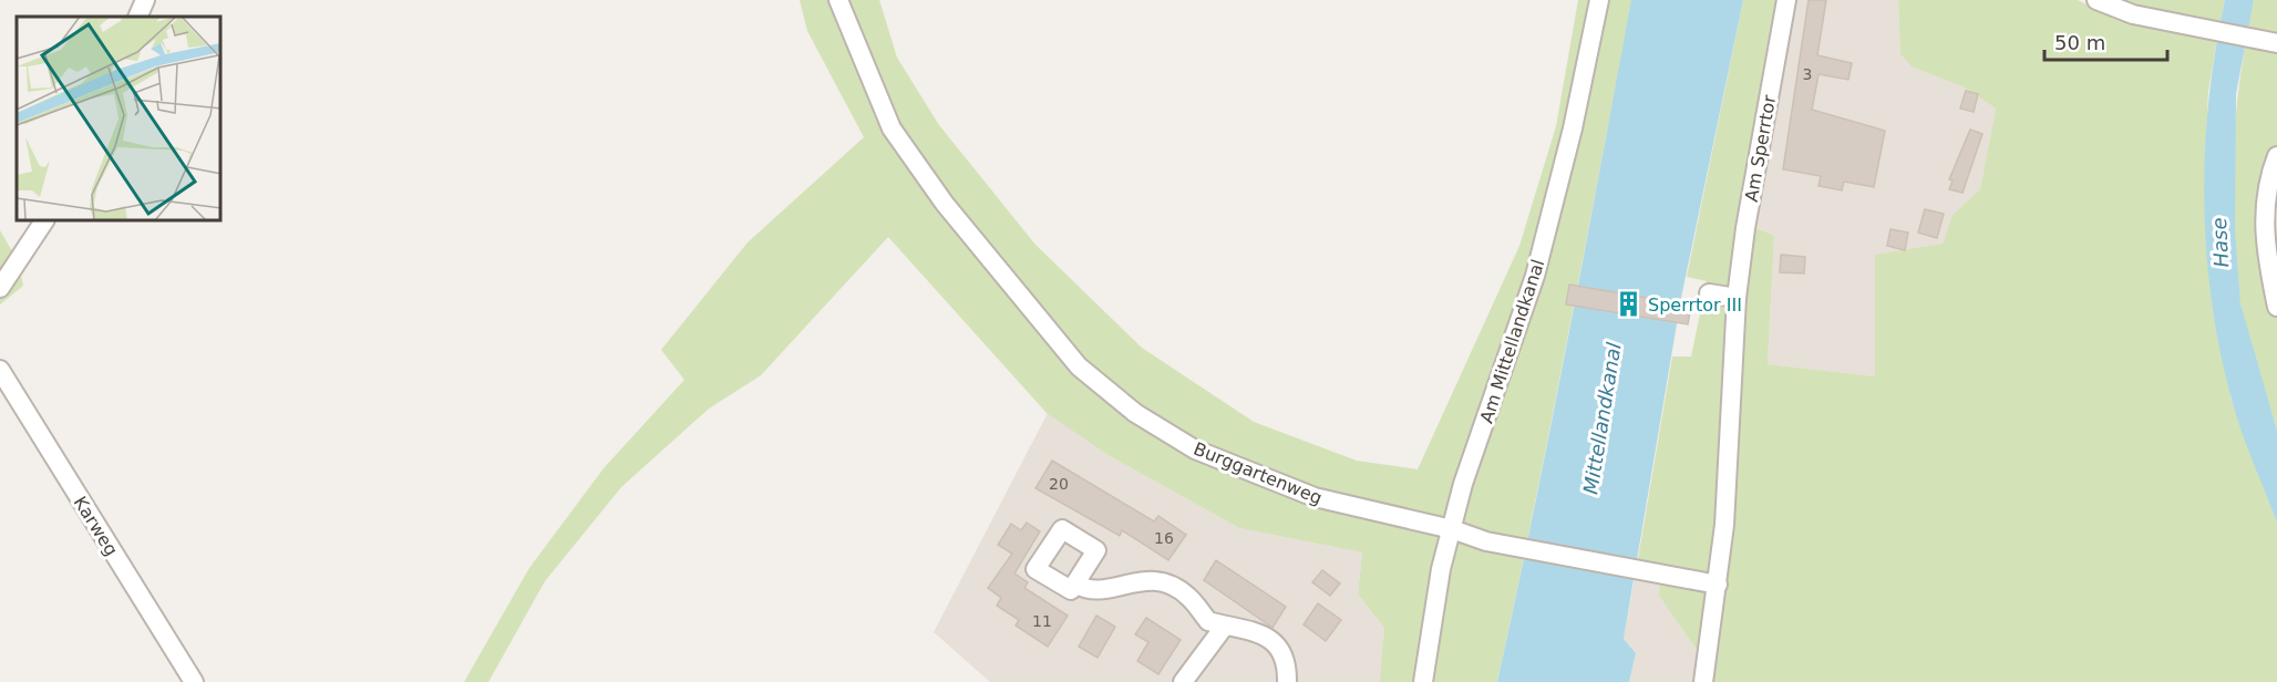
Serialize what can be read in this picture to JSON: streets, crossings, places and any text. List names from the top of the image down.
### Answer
{
  "streets": {
    "street": [
      "Am Sperrtor",
      "Am Mittellandkanal",
      "Burggartenweg",
      "Karweg"
    ]
  },
  "crossings": [
    ["Am Sperrtor", "Burggartenweg"],
    ["Am Mittellandkanal", "Burggartenweg"]
  ],
  "water": ["Hase", "Mittellandkanal"],
  "places": {
    "building": ["Sperrtor III"]
  },
  "house_numbers": [
    "3",
    "20",
    "16",
    "11"
  ],
  "scale_bar": "50 m"
}
